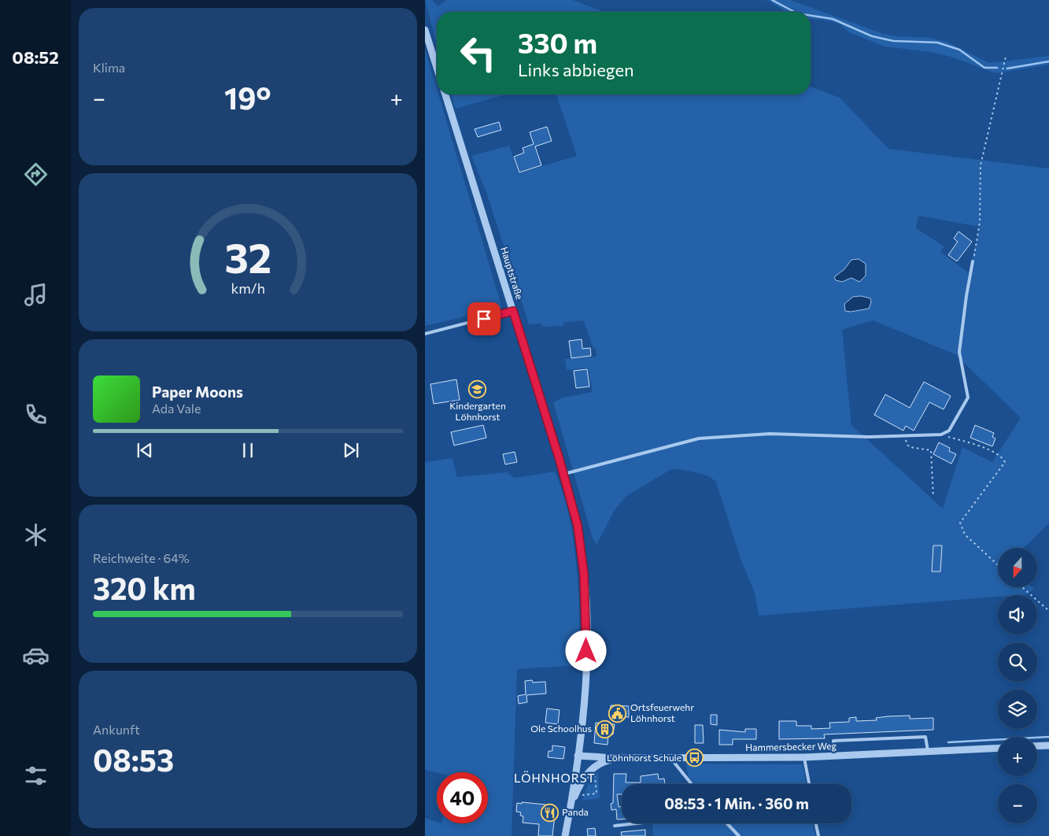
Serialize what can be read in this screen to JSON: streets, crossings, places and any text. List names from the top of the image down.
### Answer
{
  "streets": {
    "street": ["Hauptstraße", "Hammersbecker Weg"]
  },
  "crossings": [
    ["Hauptstraße", "Hammersbecker Weg"]
  ],
  "districts": ["LÖHNHORST"],
  "places": {
    "school or university": ["Kindergarten Löhnhorst"],
    "public building": ["Ortsfeuerwehr Löhnhorst"],
    "building": ["Ole Schoolhus"],
    "bus stop": ["Löhnhorst Schule"],
    "restaurant": ["Panda"]
  },
  "north": "bottom",
  "page": {
    "tabs": "08:52",
    "tile": [
      "Klima",
      ["Reichweite · 64%", "320 km"],
      ["Ankunft", "08:53"]
    ],
    "turn": ["330 m", "Links abbiegen"],
    "heat": ["−", "19°", "+"],
    "song": ["Paper Moons", "Ada Vale"],
    "map_buttons": ["+", "−"],
    "limit": "40",
    "trip": "08:53 · 1 Min. · 360 m",
    "gauge": ["32", "km/h"]
  }
}
